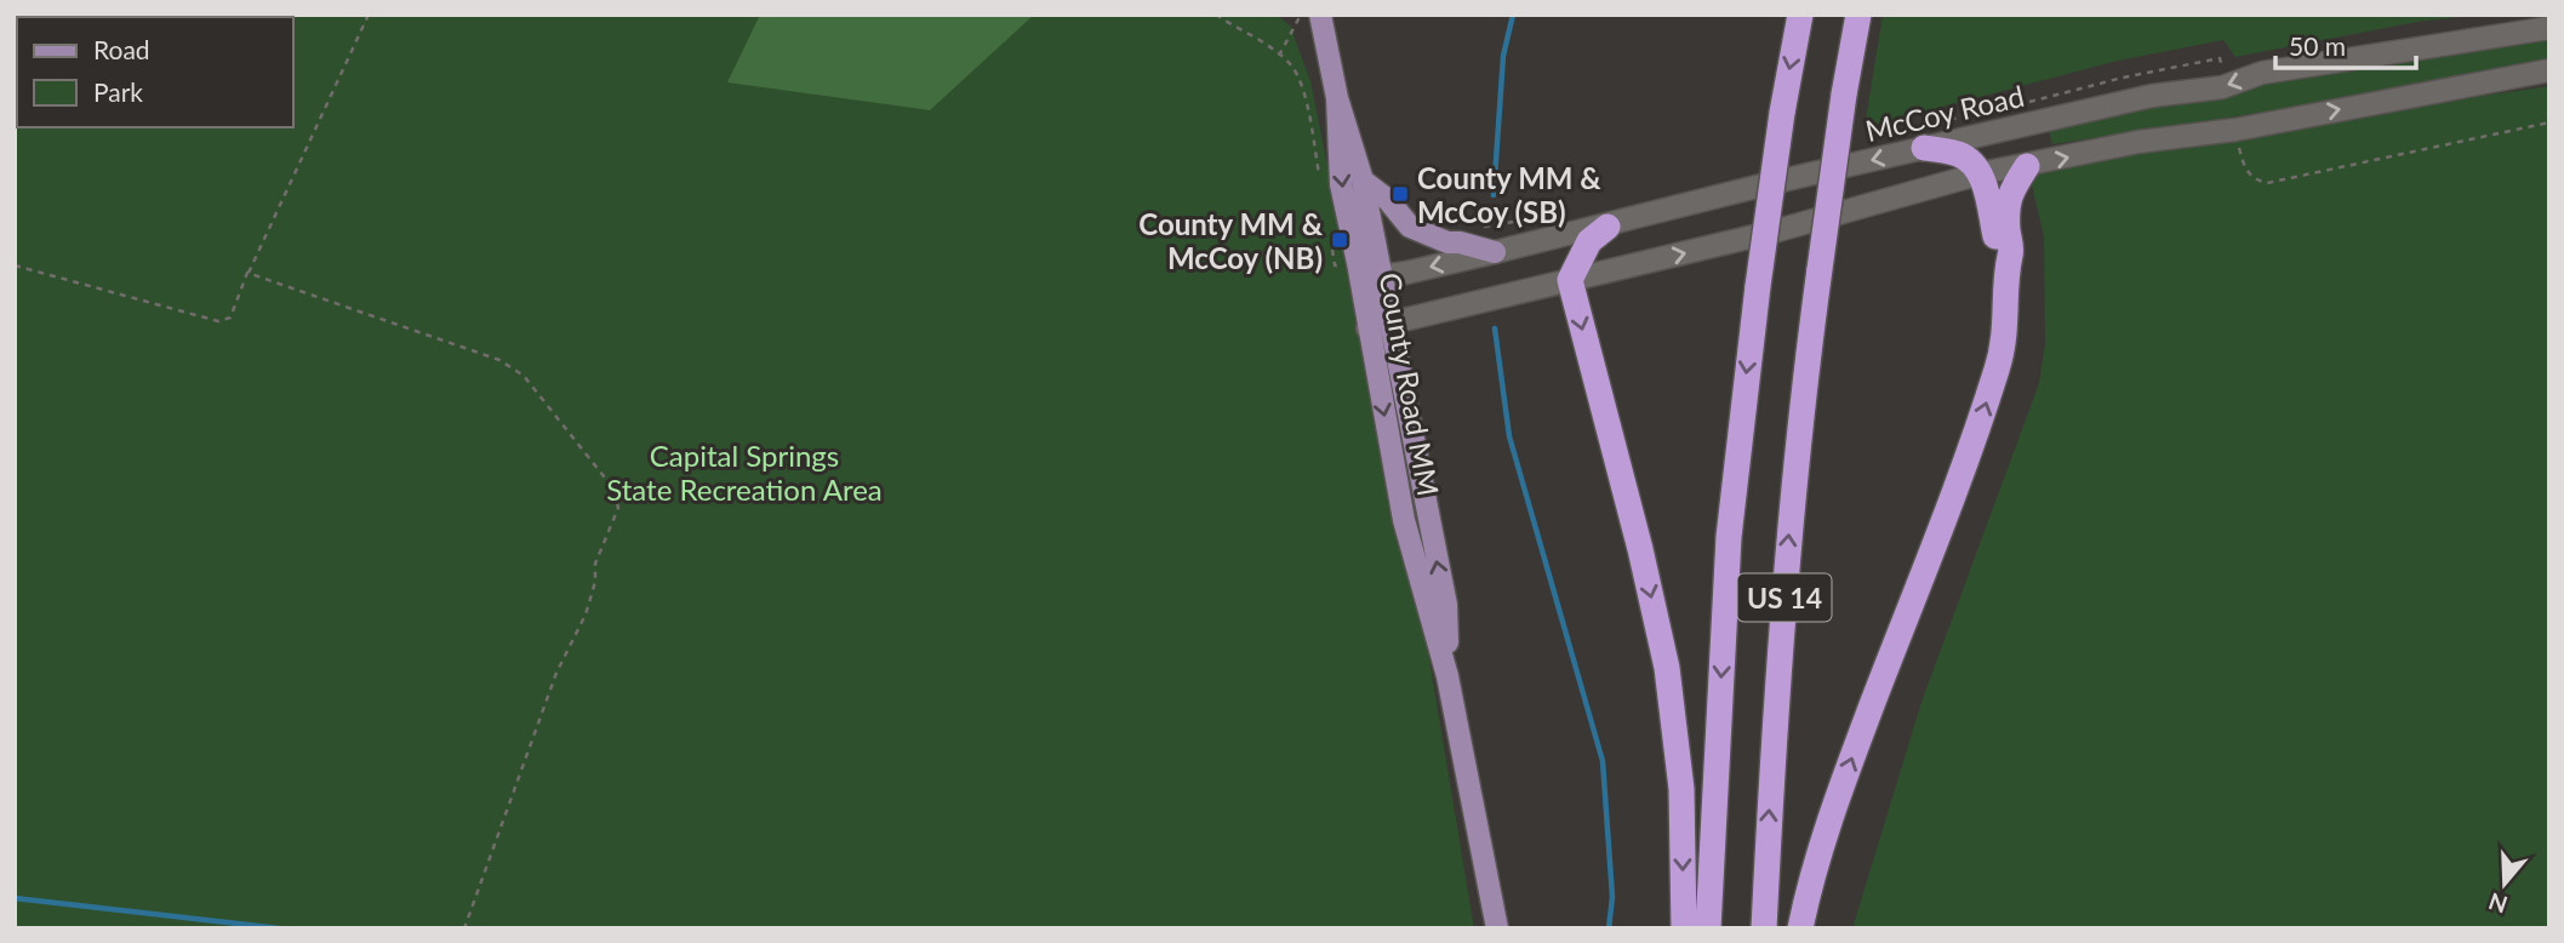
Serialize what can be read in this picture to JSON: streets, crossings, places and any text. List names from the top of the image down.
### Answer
{
  "streets": {
    "highway": ["US 14"],
    "main road": ["County Road MM"],
    "street": ["McCoy Road"]
  },
  "crossings": [
    ["McCoy Road", "County Road MM"]
  ],
  "parks": ["Capital Springs State Recreation Area"],
  "places": {
    "transit": ["County MM & McCoy (SB)", "County MM & McCoy (NB)"]
  },
  "legend": ["Road", "Park"],
  "scale_bar": "50 m",
  "north": "bottom"
}
